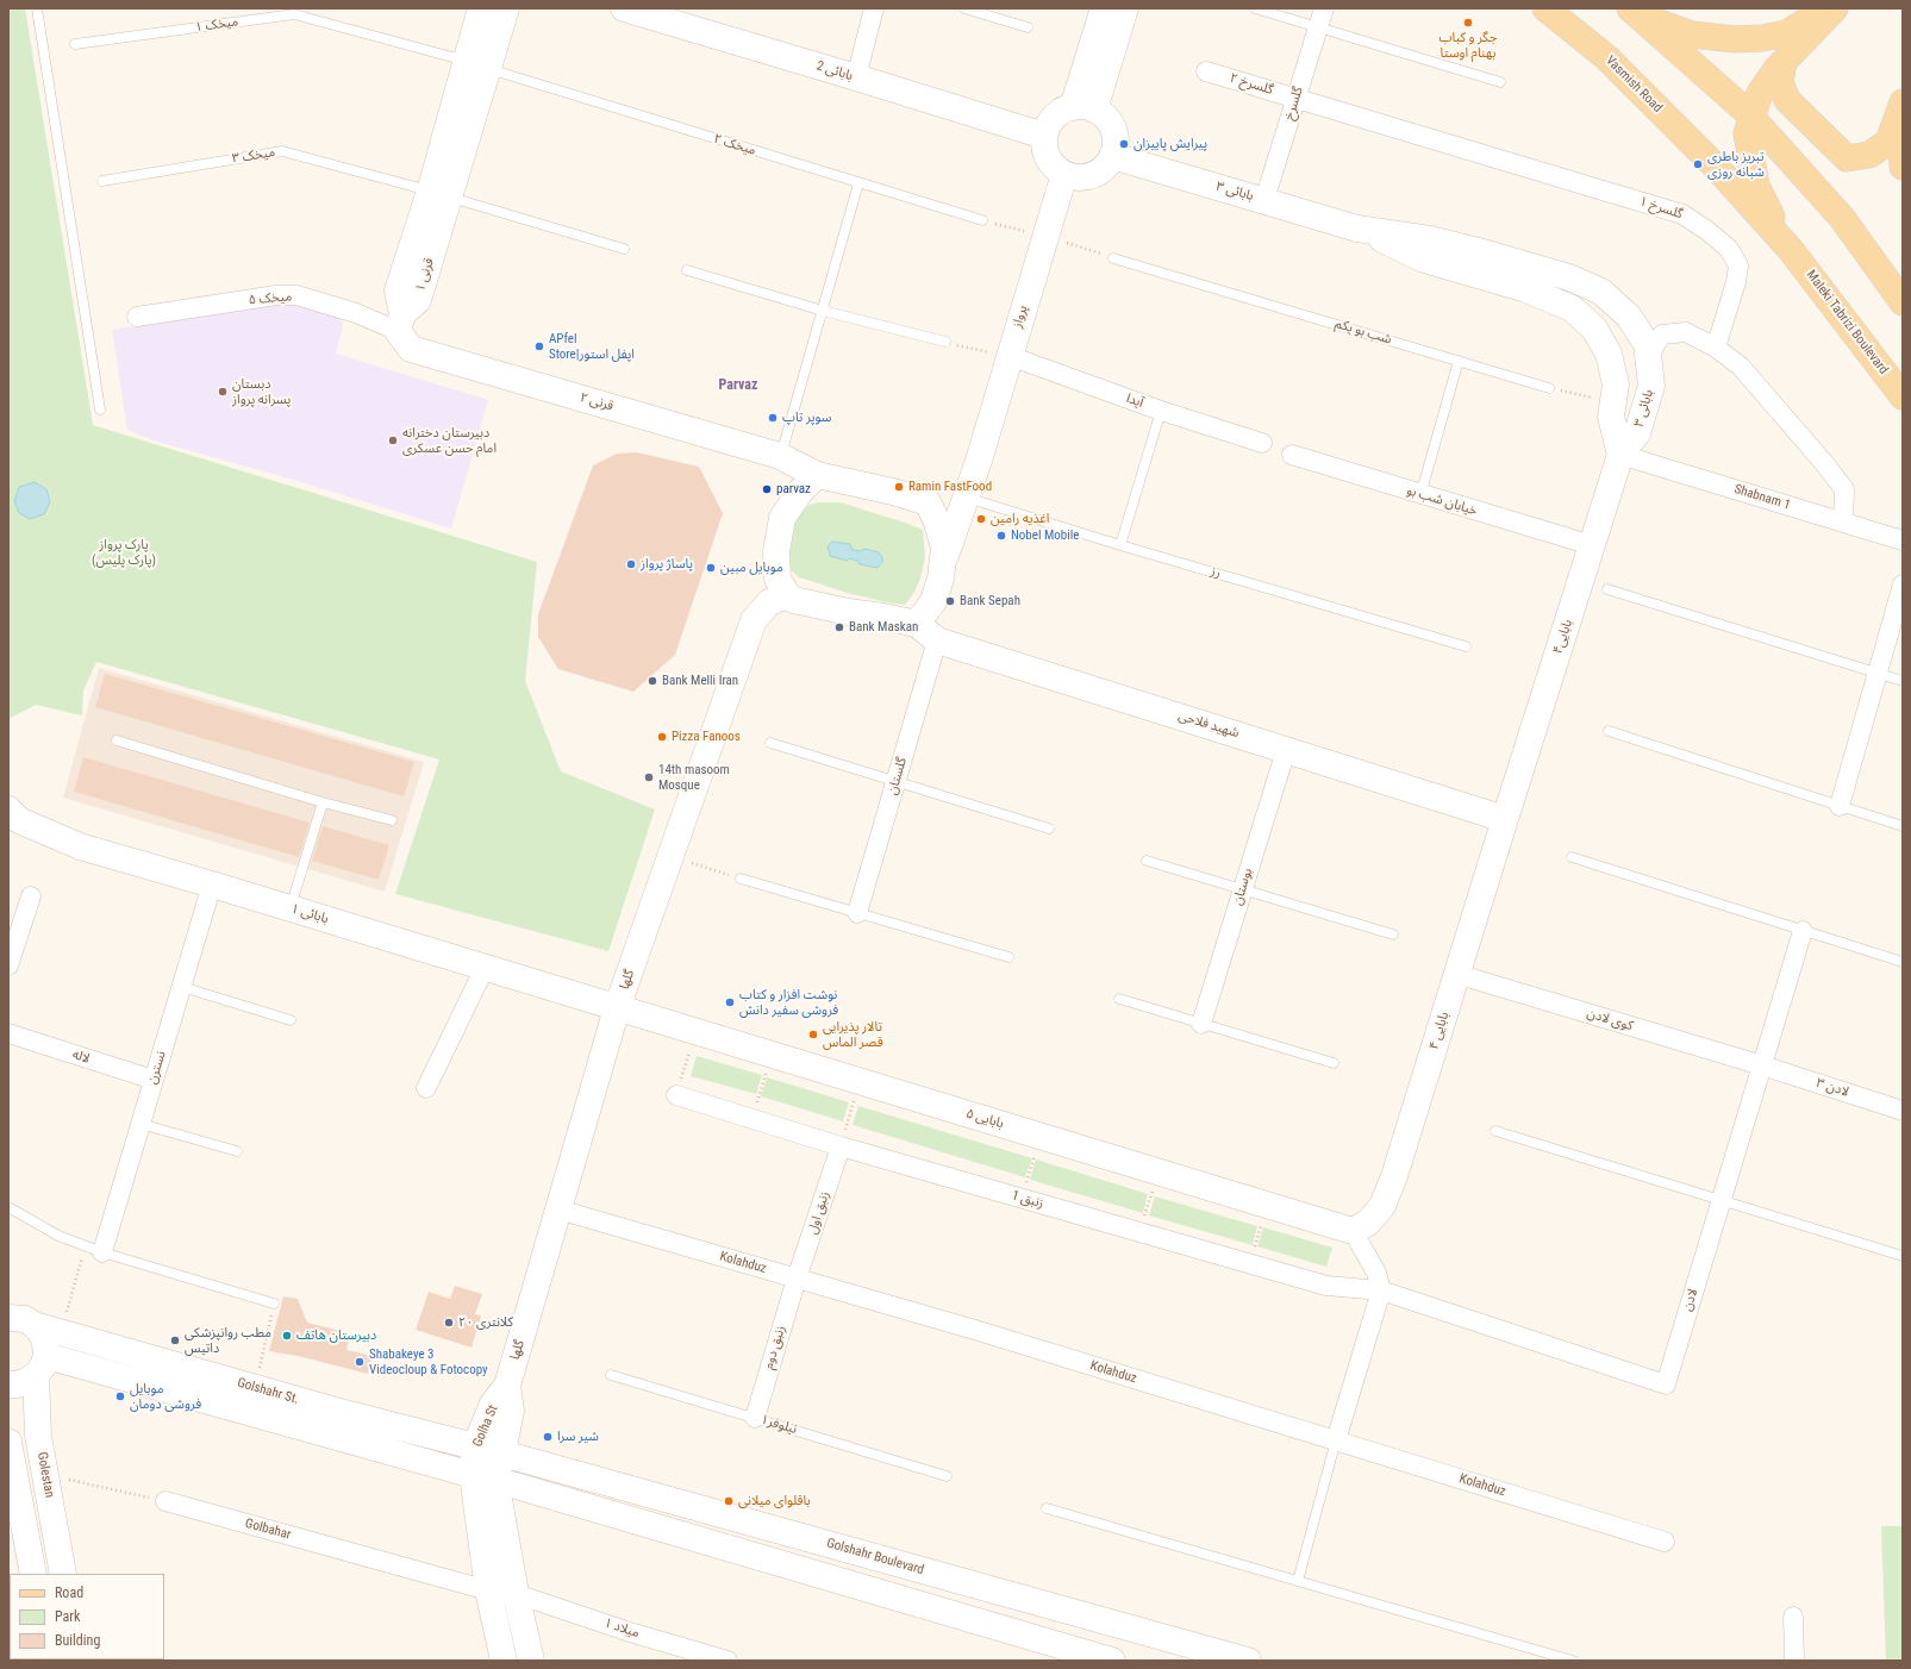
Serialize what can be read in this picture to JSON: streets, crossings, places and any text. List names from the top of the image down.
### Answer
{
  "streets": {
    "main road": [
      "بابائی 2",
      "Vasmish Road",
      "بابائی ۳",
      "قرنی ۱",
      "پرواز",
      "Maleki Tabrizi Boulevard",
      "قرنی ۲",
      "بابایی۴",
      "شهید فلاحی",
      "بابائی ۱",
      "گلها",
      "بابایی ۴",
      "۵ بابایی",
      "Golshahr St.",
      "Golha St",
      "Golestan",
      "Golshahr Boulevard"
    ],
    "street": [
      "گلسرخ ۲",
      "گلسرخ",
      "گلسرخ ۱",
      "میخک ۵",
      "آیدا",
      "Shabnam 1",
      "خیابان شب بو",
      "گلستان",
      "بوستان",
      "کوی لادن",
      "لاله",
      "نسترن",
      "لادن ۳",
      "زنبق 1",
      "زنبق اول",
      "Kolahduz",
      "لادن",
      "زنبق دوم",
      "Golbahar",
      "میلاد ۱"
    ],
    "lane": [
      "میخک ۱",
      "میخک ۲",
      "میخک ۳",
      "شب بو یکم",
      "رز",
      "نیلوفر۱"
    ]
  },
  "crossings": [
    ["میخک ۱", "میخک ۲"],
    ["میخک ۱", "قرنی ۱"],
    ["بابائی 2", "بابائی ۳"],
    ["بابائی 2", "پرواز"],
    ["گلسرخ ۲", "گلسرخ"],
    ["گلسرخ ۲", "گلسرخ ۱"],
    ["Vasmish Road", "Maleki Tabrizi Boulevard"],
    ["گلسرخ", "بابائی ۳"],
    ["گلسرخ", "گلسرخ ۱"],
    ["میخک ۲", "قرنی ۱"],
    ["میخک ۳", "قرنی ۱"],
    ["بابائی ۳", "پرواز"],
    ["بابائی ۳", "Shabnam 1"],
    ["بابائی ۳", "بابایی۴"],
    ["قرنی ۱", "میخک ۵"],
    ["قرنی ۱", "قرنی ۲"],
    ["میخک ۵", "قرنی ۲"],
    ["پرواز", "آیدا"],
    ["پرواز", "قرنی ۲"],
    ["پرواز", "رز"],
    ["پرواز", "شهید فلاحی"],
    ["پرواز", "گلها"],
    ["قرنی ۲", "شهید فلاحی"],
    ["قرنی ۲", "گلها"],
    ["Shabnam 1", "بابایی۴"],
    ["خیابان شب بو", "بابایی۴"],
    ["بابایی۴", "شهید فلاحی"],
    ["بابایی۴", "بابایی ۴"],
    ["شهید فلاحی", "گلستان"],
    ["شهید فلاحی", "بوستان"],
    ["شهید فلاحی", "گلها"],
    ["شهید فلاحی", "بابایی ۴"],
    ["بابائی ۱", "گلها"],
    ["بابائی ۱", "نسترن"],
    ["بابائی ۱", "۵ بابایی"],
    ["گلها", "۵ بابایی"],
    ["گلها", "Kolahduz"],
    ["گلها", "Golha St"],
    ["کوی لادن", "بابایی ۴"],
    ["کوی لادن", "لادن ۳"],
    ["کوی لادن", "لادن"],
    ["بابایی ۴", "۵ بابایی"],
    ["لاله", "نسترن"],
    ["لادن ۳", "لادن"],
    ["زنبق 1", "زنبق اول"],
    ["زنبق 1", "لادن"],
    ["زنبق اول", "Kolahduz"],
    ["زنبق اول", "زنبق دوم"],
    ["Kolahduz", "زنبق دوم"],
    ["زنبق دوم", "نیلوفر۱"],
    ["Golshahr St.", "Golha St"],
    ["Golshahr St.", "Golestan"],
    ["Golshahr St.", "Golshahr Boulevard"],
    ["Golha St", "Golbahar"],
    ["Golha St", "Golshahr Boulevard"],
    ["Golha St", "میلاد ۱"],
    ["Golbahar", "میلاد ۱"]
  ],
  "districts": ["Parvaz"],
  "parks": ["پارک پرواز (پارک پلیس)"],
  "places": [
    "جگر و کباب بهنام اوستا",
    "پیرایش پاییزان",
    "تبریز باطری شبانه روزی",
    "APfel Store|اپفل استور",
    "دبستان پسرانه پرواز",
    "سوپر تاپ",
    "دبیرستان دخترانه امام حسن عسکری",
    "Ramin FastFood",
    "parvaz",
    "اغذیه رامین",
    "Nobel Mobile",
    "پاساژ پرواز",
    "موبایل مبین",
    "Bank Sepah",
    "Bank Maskan",
    "Bank Melli Iran",
    "Pizza Fanoos",
    "14th masoom Mosque",
    "نوشت افزار و کتاب فروشی سفیر دانش",
    "تالار پذیرایی قصر الماس",
    "کلانتری ۲۰",
    "دبیرستان هاتف",
    "مطب روانپزشکی داتیس",
    "Shabakeye 3 Videocloup & Fotocopy",
    "موبایل فروشی دومان",
    "شیر سرا",
    "باقلوای میلانی"
  ],
  "legend": ["Road", "Park", "Building"]
}
